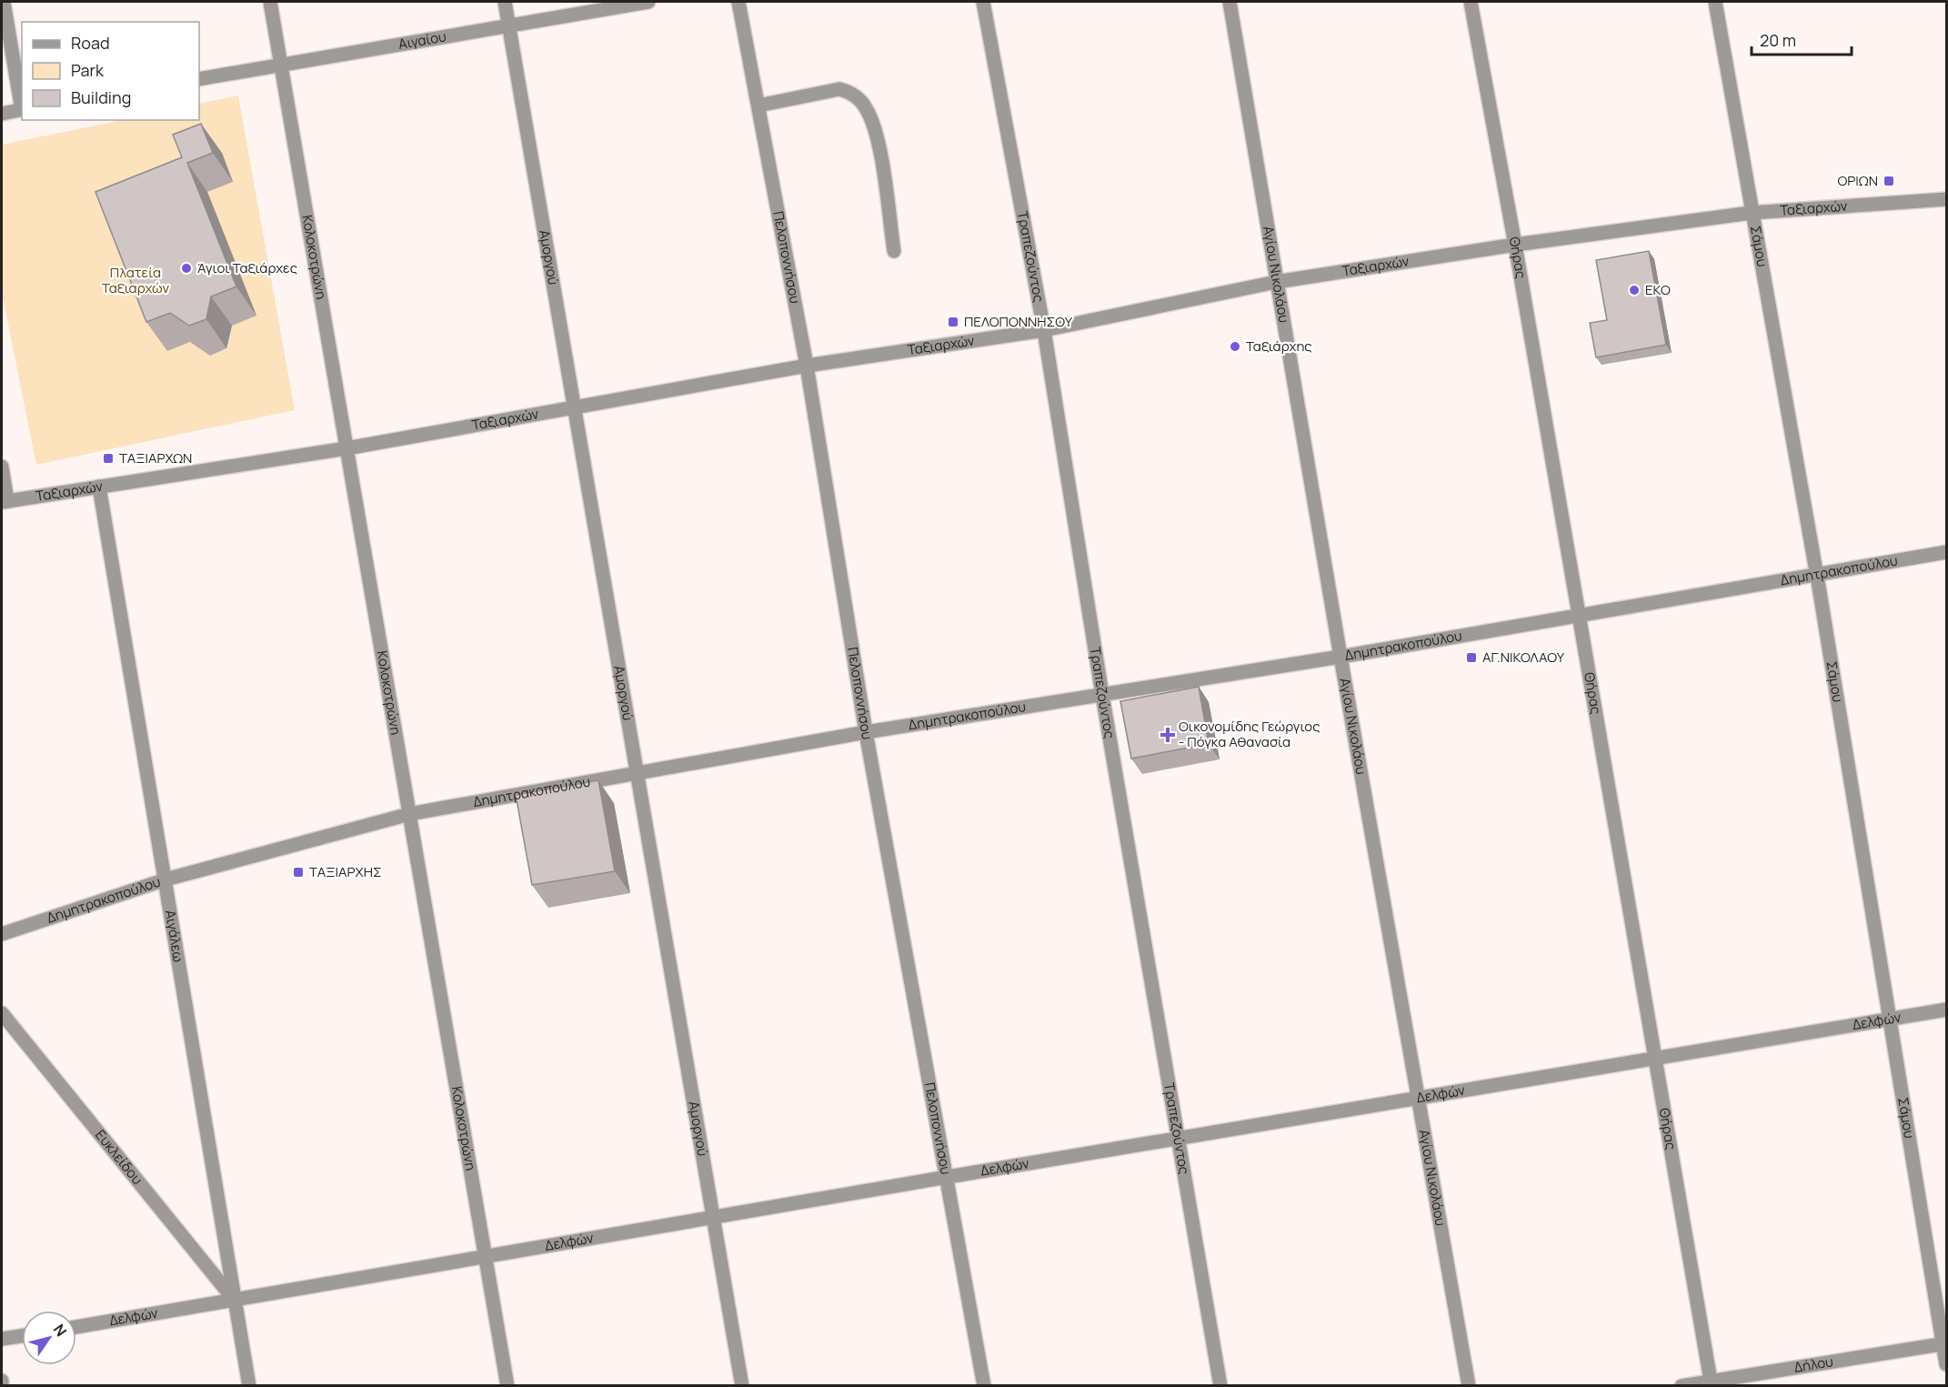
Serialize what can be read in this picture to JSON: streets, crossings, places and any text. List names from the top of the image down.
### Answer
{
  "streets": {
    "street": [
      "Αιγαίου",
      "Ταξιαρχών",
      "Σάμου",
      "Κολοκοτρώνη",
      "Αμοργού",
      "Τραπεζούντος",
      "Θήρας",
      "Πελοποννήσου",
      "Αγίου Νικολάου",
      "Δημητρακοπούλου",
      "Αιγάλεω",
      "Δελφών",
      "Ευκλείδου",
      "Δήλου"
    ]
  },
  "crossings": [
    ["Αιγαίου", "Κολοκοτρώνη"],
    ["Αιγαίου", "Αμοργού"],
    ["Ταξιαρχών", "Σάμου"],
    ["Ταξιαρχών", "Κολοκοτρώνη"],
    ["Ταξιαρχών", "Αμοργού"],
    ["Ταξιαρχών", "Τραπεζούντος"],
    ["Ταξιαρχών", "Θήρας"],
    ["Ταξιαρχών", "Πελοποννήσου"],
    ["Ταξιαρχών", "Αγίου Νικολάου"],
    ["Ταξιαρχών", "Αιγάλεω"],
    ["Σάμου", "Δημητρακοπούλου"],
    ["Σάμου", "Δελφών"],
    ["Σάμου", "Δήλου"],
    ["Κολοκοτρώνη", "Δημητρακοπούλου"],
    ["Κολοκοτρώνη", "Δελφών"],
    ["Αμοργού", "Δημητρακοπούλου"],
    ["Αμοργού", "Δελφών"],
    ["Τραπεζούντος", "Δημητρακοπούλου"],
    ["Τραπεζούντος", "Δελφών"],
    ["Θήρας", "Δημητρακοπούλου"],
    ["Θήρας", "Δελφών"],
    ["Θήρας", "Δήλου"],
    ["Πελοποννήσου", "Δημητρακοπούλου"],
    ["Πελοποννήσου", "Δελφών"],
    ["Αγίου Νικολάου", "Δημητρακοπούλου"],
    ["Αγίου Νικολάου", "Δελφών"],
    ["Δημητρακοπούλου", "Αιγάλεω"],
    ["Αιγάλεω", "Δελφών"],
    ["Αιγάλεω", "Ευκλείδου"],
    ["Δελφών", "Ευκλείδου"]
  ],
  "parks": ["Πλατεία Ταξιαρχών"],
  "places": {
    "transit": [
      "ΟΡΙΩΝ",
      "ΠΕΛΟΠΟΝΝΗΣΟΥ",
      "ΤΑΞΙΑΡΧΩΝ",
      "ΑΓ.ΝΙΚΟΛΑΟΥ",
      "ΤΑΞΙΑΡΧΗΣ"
    ],
    "other": ["Άγιοι Ταξιάρχες", "EKO", "Ταξιάρχης"],
    "health": ["Οικονομίδης Γεώργιος - Πόγκα Αθανασία"]
  },
  "legend": ["Road", "Park", "Building"],
  "scale_bar": "20 m",
  "north": "top right"
}
